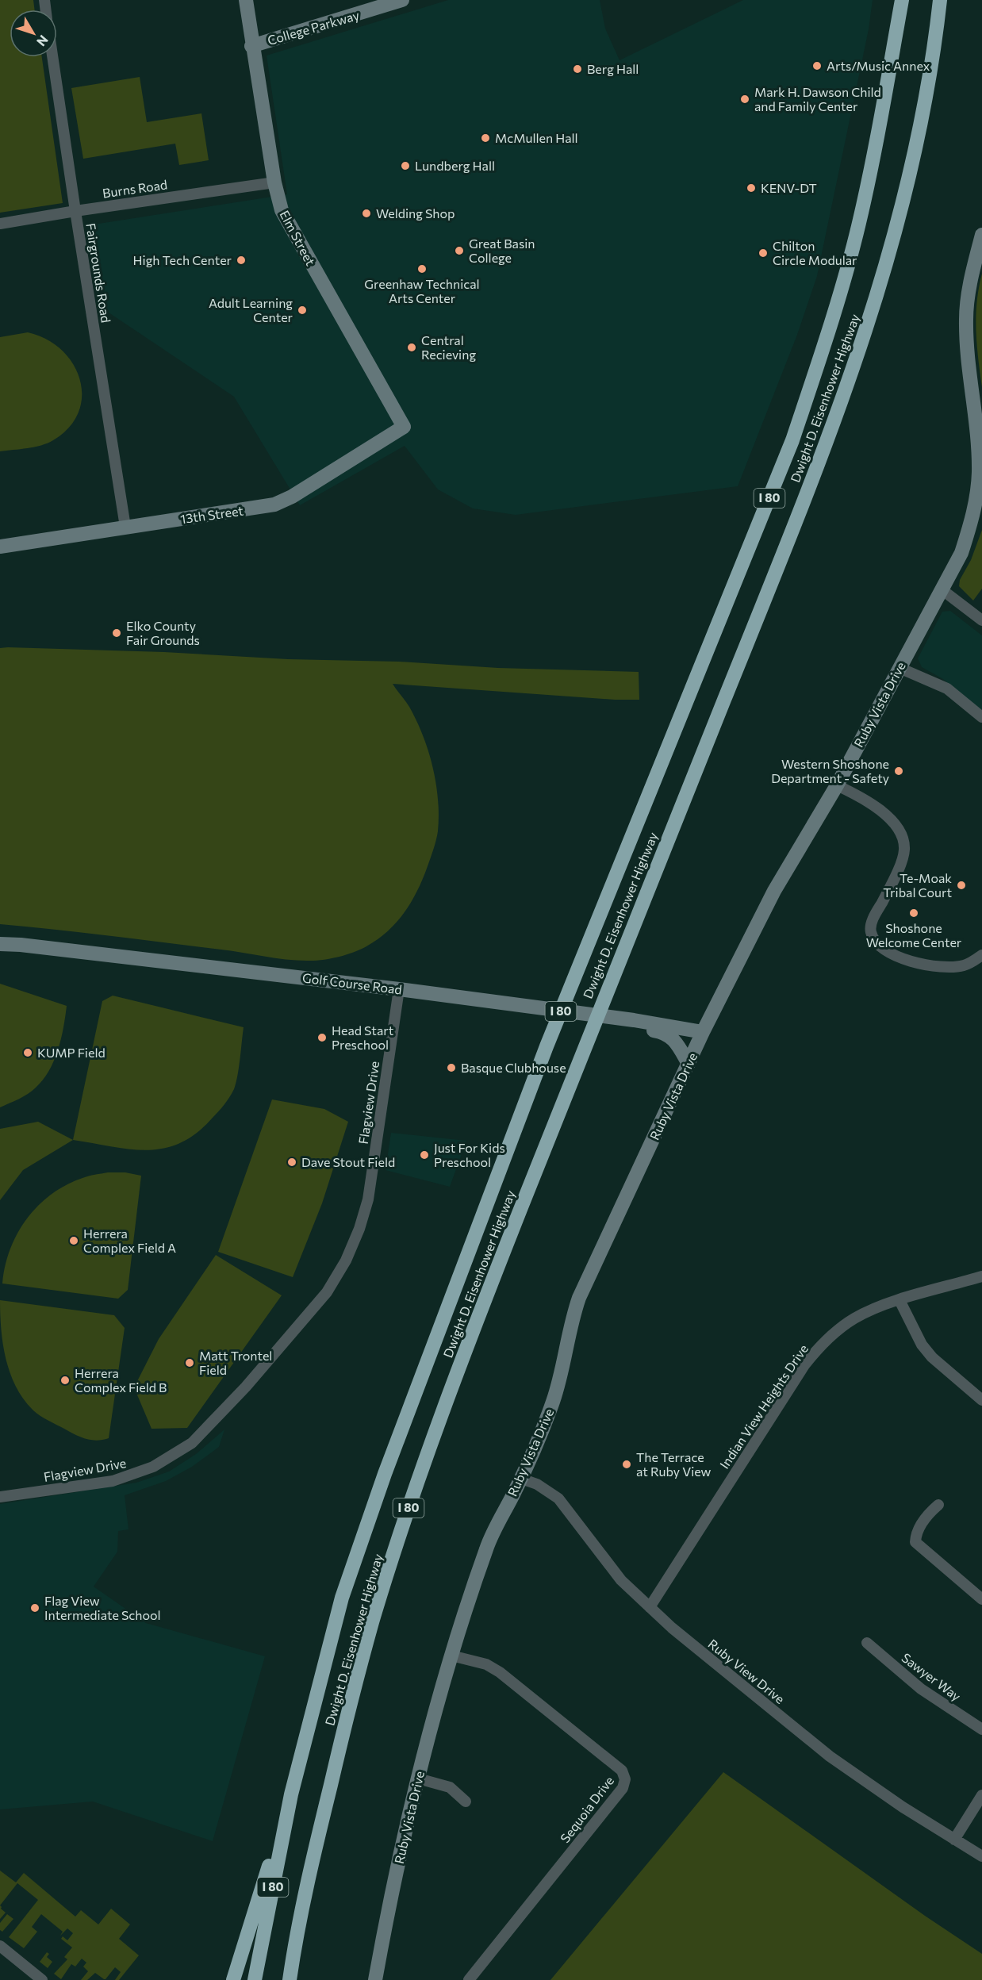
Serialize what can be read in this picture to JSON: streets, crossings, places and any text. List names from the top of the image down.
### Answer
{
  "streets": {
    "highway": ["Dwight D. Eisenhower Highway", "I 80"],
    "street": [
      "College Parkway",
      "Burns Road",
      "Elm Street",
      "Fairgrounds Road",
      "13th Street",
      "Ruby Vista Drive",
      "Golf Course Road",
      "Flagview Drive",
      "Indian View Heights Drive",
      "Ruby View Drive",
      "Sawyer Way",
      "Sequoia Drive"
    ]
  },
  "crossings": [
    ["College Parkway", "Elm Street"],
    ["Burns Road", "Elm Street"],
    ["Burns Road", "Fairgrounds Road"],
    ["Elm Street", "13th Street"],
    ["Fairgrounds Road", "13th Street"],
    ["Ruby Vista Drive", "Golf Course Road"],
    ["Ruby Vista Drive", "Ruby View Drive"],
    ["Ruby Vista Drive", "Sequoia Drive"],
    ["Golf Course Road", "Flagview Drive"],
    ["Indian View Heights Drive", "Ruby View Drive"]
  ],
  "places": [
    "Arts/Music Annex",
    "Berg Hall",
    "Mark H. Dawson Child and Family Center",
    "McMullen Hall",
    "Lundberg Hall",
    "KENV-DT",
    "Welding Shop",
    "Great Basin College",
    "Chilton Circle Modular",
    "High Tech Center",
    "Greenhaw Technical Arts Center",
    "Adult Learning Center",
    "Central Recieving",
    "Elko County Fair Grounds",
    "Western Shoshone Department - Safety",
    "Te-Moak Tribal Court",
    "Shoshone Welcome Center",
    "Head Start Preschool",
    "KUMP Field",
    "Basque Clubhouse",
    "Just For Kids Preschool",
    "Dave Stout Field",
    "Herrera Complex Field A",
    "Matt Trontel Field",
    "Herrera Complex Field B",
    "The Terrace at Ruby View",
    "Flag View Intermediate School"
  ],
  "north": "bottom right"
}
